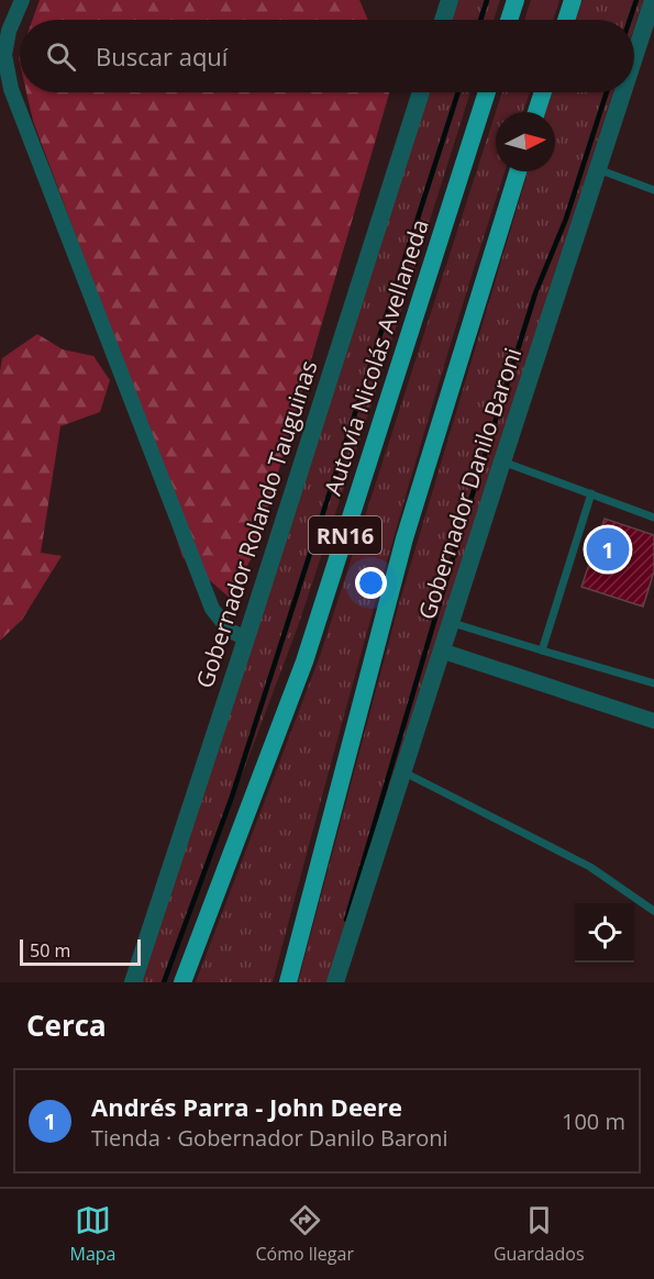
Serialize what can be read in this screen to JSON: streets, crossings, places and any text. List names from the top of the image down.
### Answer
{
  "streets": {
    "highway": ["Autovía Nicolás Avellaneda", "RN16"],
    "street": ["Gobernador Danilo Baroni", "Gobernador Rolando Tauguinas"]
  },
  "scale_bar": "50 m",
  "north": "right",
  "page": {
    "search": "Buscar aquí",
    "pins": "1",
    "scale": "50 m",
    "heading": "Cerca",
    "list": [
      {
        "mark": "1",
        "name": "Andrés Parra - John Deere",
        "note": "Tienda · Gobernador Danilo Baroni",
        "value": "100 m"
      }
    ],
    "nav": ["Mapa", "Cómo llegar", "Guardados"]
  }
}
